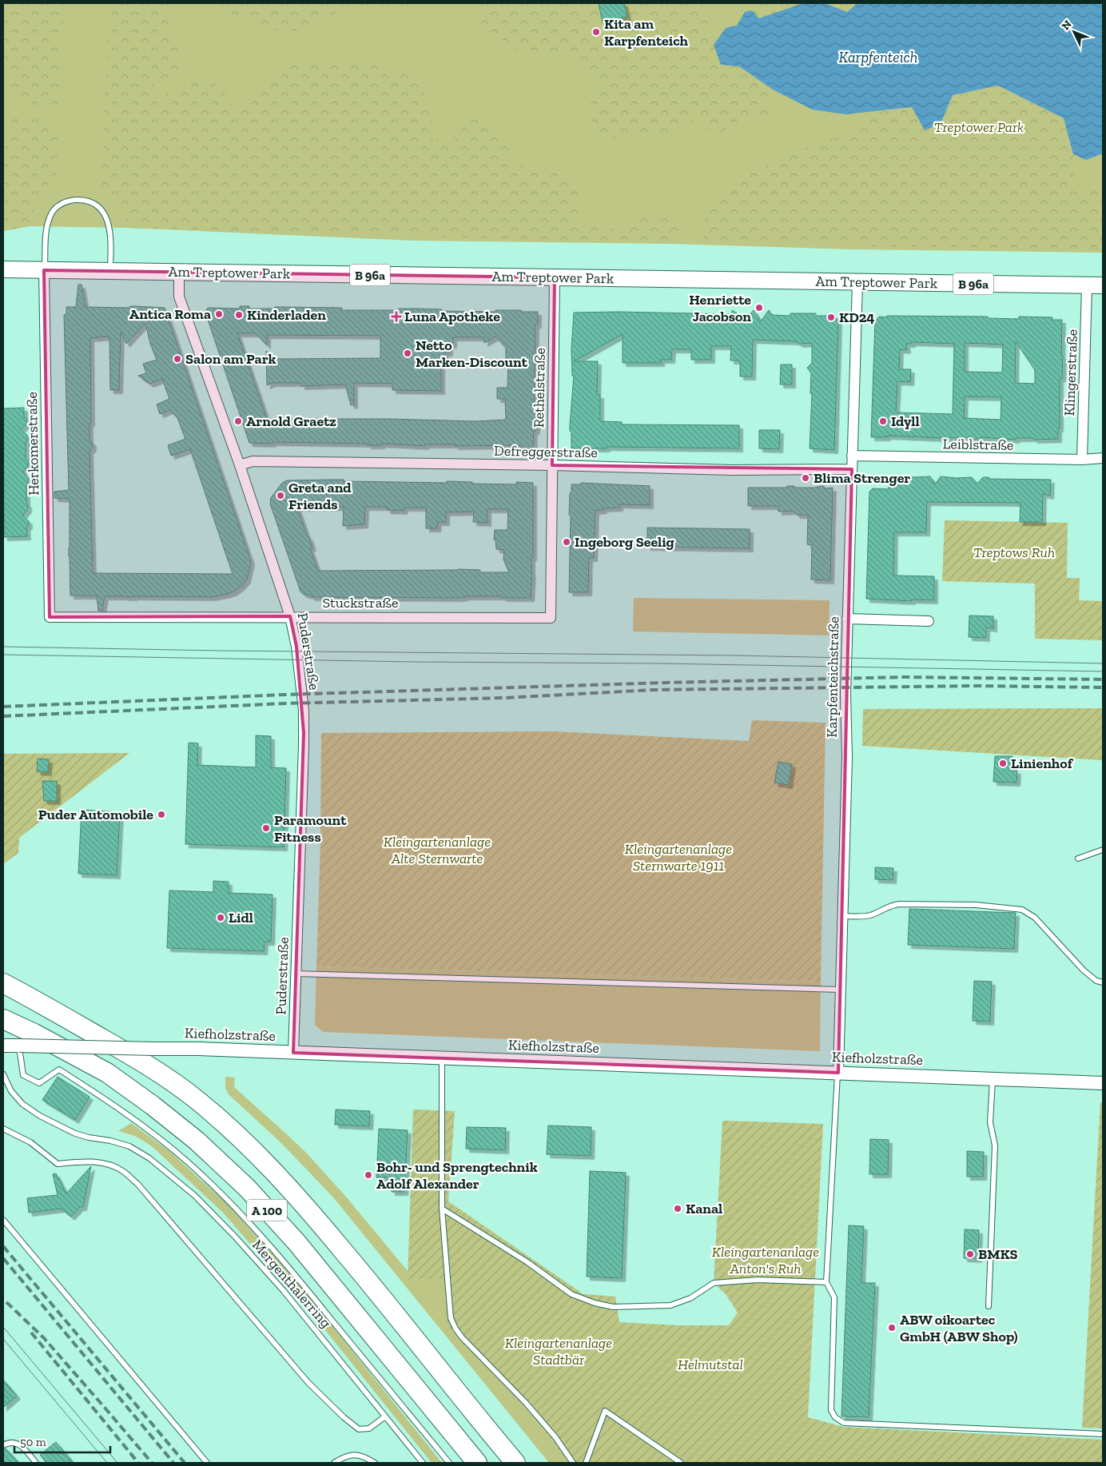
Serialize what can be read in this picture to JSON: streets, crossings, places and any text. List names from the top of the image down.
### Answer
{
  "streets": {
    "highway": ["A 100"],
    "main road": ["Am Treptower Park", "B 96a"],
    "street": [
      "Klingerstraße",
      "Rethelstraße",
      "Herkomerstraße",
      "Leiblstraße",
      "Defreggerstraße",
      "Stuckstraße",
      "Puderstraße",
      "Karpfenteichstraße",
      "Kiefholzstraße"
    ],
    "lane": ["Mergenthalerring"]
  },
  "crossings": [
    ["Am Treptower Park", "Klingerstraße"],
    ["Am Treptower Park", "Rethelstraße"],
    ["Am Treptower Park", "Herkomerstraße"],
    ["Am Treptower Park", "Puderstraße"],
    ["Am Treptower Park", "Karpfenteichstraße"],
    ["Klingerstraße", "Leiblstraße"],
    ["Rethelstraße", "Defreggerstraße"],
    ["Rethelstraße", "Stuckstraße"],
    ["Herkomerstraße", "Stuckstraße"],
    ["Leiblstraße", "Karpfenteichstraße"],
    ["Defreggerstraße", "Puderstraße"],
    ["Defreggerstraße", "Karpfenteichstraße"],
    ["Stuckstraße", "Puderstraße"],
    ["Puderstraße", "Kiefholzstraße"],
    ["Karpfenteichstraße", "Kiefholzstraße"]
  ],
  "water": ["Karpfenteich"],
  "parks": [
    "Treptower Park",
    "Treptows Ruh",
    "Kleingartenanlage Alte Sternwarte",
    "Kleingartenanlage Sternwarte 1911",
    "Kleingartenanlage Anton's Ruh",
    "Kleingartenanlage Stadtbär",
    "Helmutstal"
  ],
  "places": {
    "other": [
      "Kita am Karpfenteich",
      "Henriette Jacobson",
      "Antica Roma",
      "Kinderladen",
      "KD24",
      "Netto Marken-Discount",
      "Salon am Park",
      "Arnold Graetz",
      "Idyll",
      "Blima Strenger",
      "Greta and Friends",
      "Ingeborg Seelig",
      "Linienhof",
      "Puder Automobile",
      "Paramount Fitness",
      "Lidl",
      "Bohr- und Sprengtechnik Adolf Alexander",
      "Kanal",
      "BMKS",
      "ABW oikoartec GmbH (ABW Shop)"
    ],
    "health": ["Luna Apotheke"]
  },
  "scale_bar": "50 m",
  "north": "top left"
}
